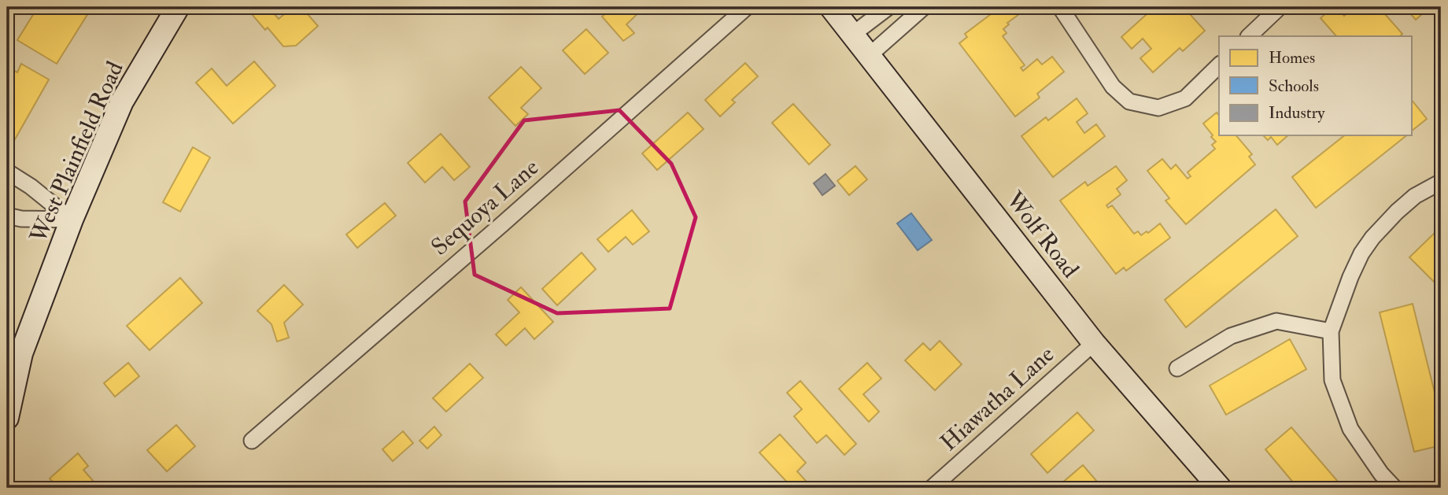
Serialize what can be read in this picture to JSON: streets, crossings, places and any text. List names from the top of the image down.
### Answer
{
  "streets": {
    "street": [
      "West Plainfield Road",
      "Sequoya Lane",
      "Wolf Road",
      "Hiawatha Lane"
    ]
  },
  "crossings": [
    ["Wolf Road", "Hiawatha Lane"]
  ],
  "legend": ["Homes", "Schools", "Industry"]
}
